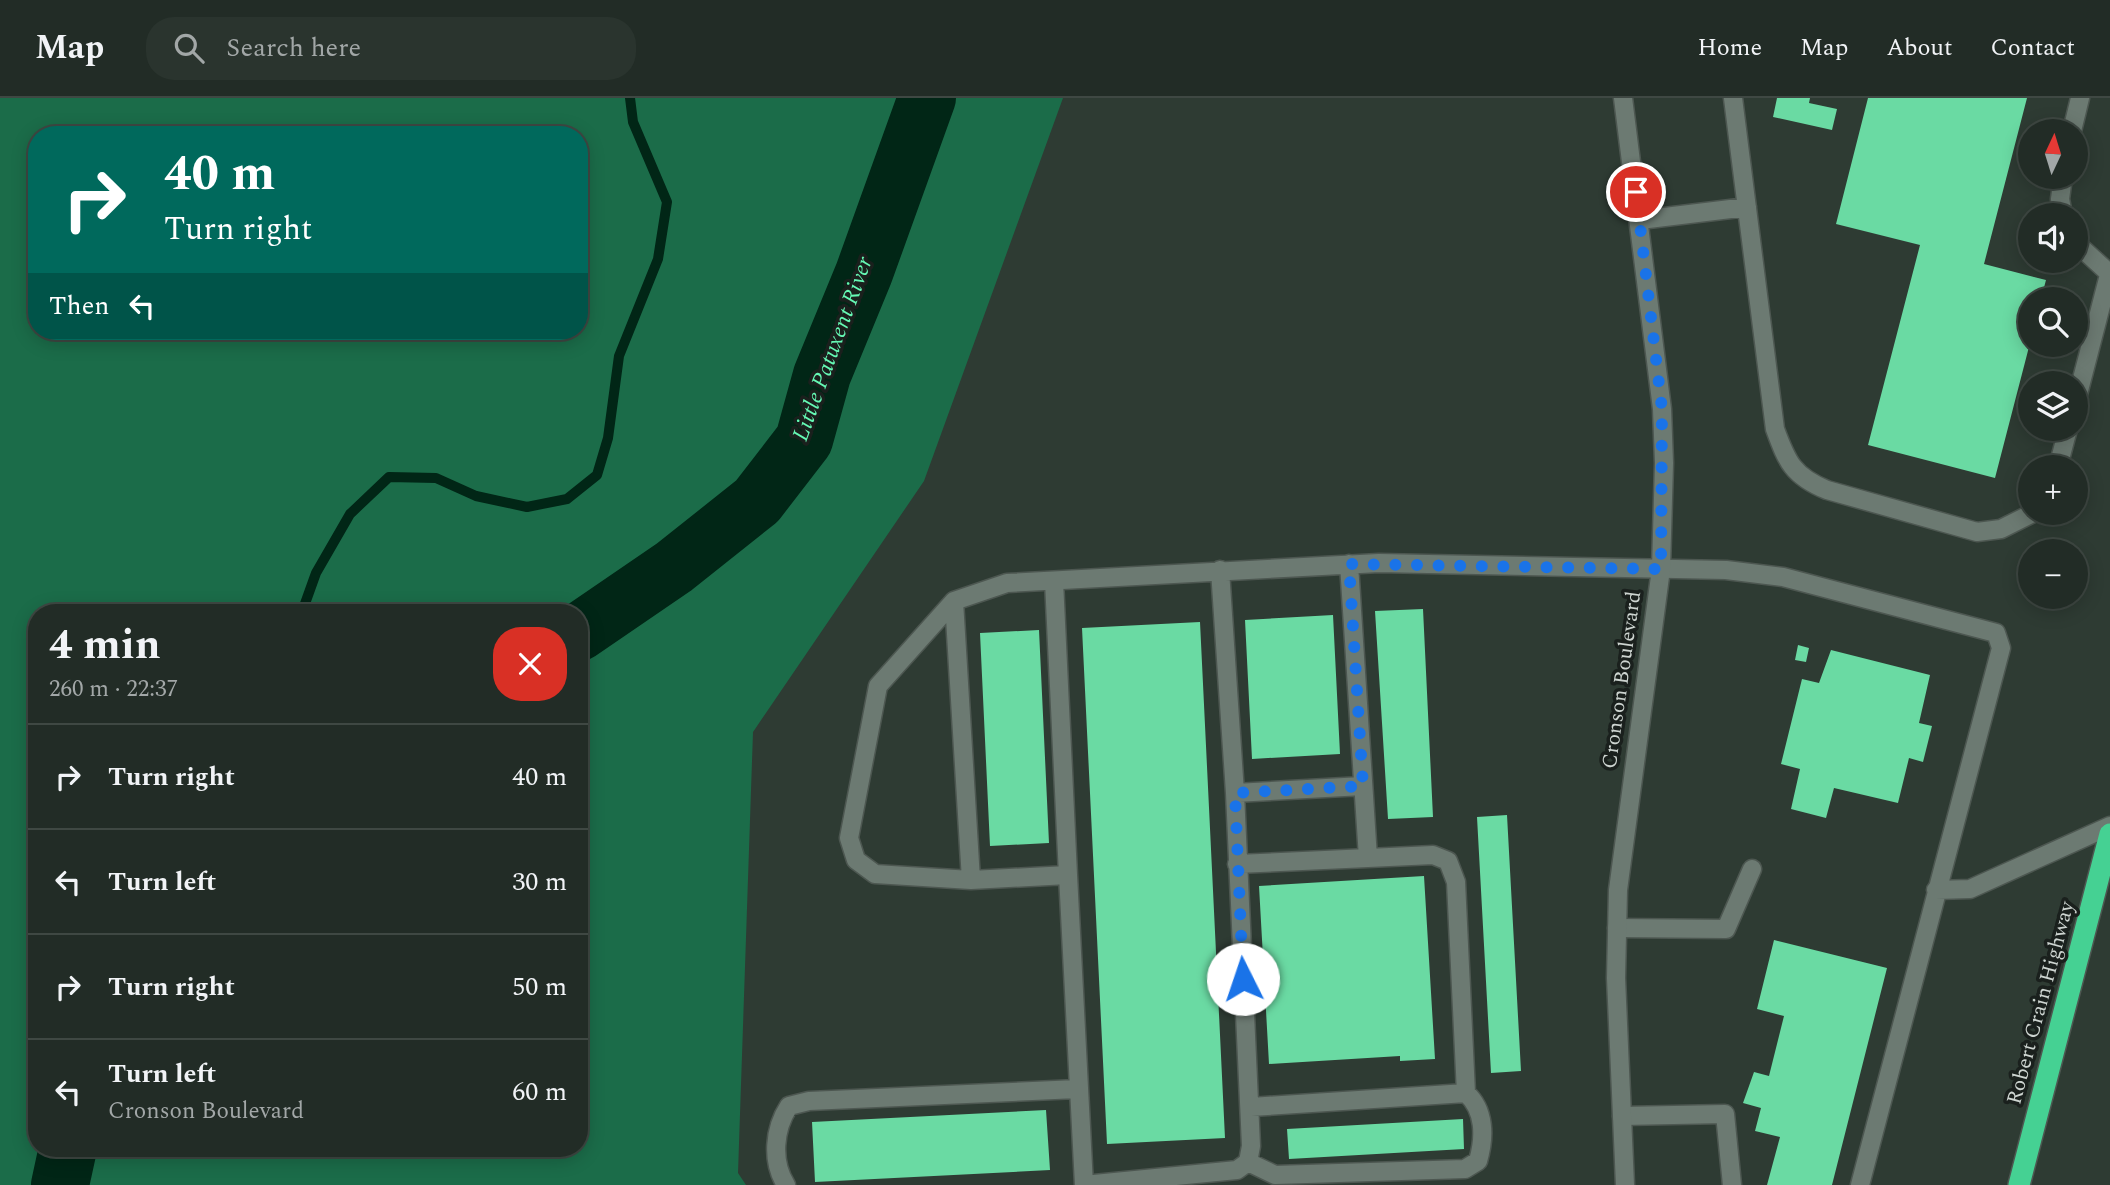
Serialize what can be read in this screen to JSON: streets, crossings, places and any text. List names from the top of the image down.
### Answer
{
  "streets": {
    "highway": ["Robert Crain Highway"],
    "street": ["Cronson Boulevard"]
  },
  "water": ["Little Patuxent River"],
  "north": "top",
  "page": {
    "header": "Map",
    "search": "Search here",
    "nav": [
      "Home",
      "Map",
      "About",
      "Contact"
    ],
    "map_buttons": ["+", "−"],
    "turn": ["40 m", "Turn right"],
    "then": "Then",
    "heading": ["4 min", "260 m · 22:37"],
    "list": [
      {
        "name": "Turn right",
        "value": "40 m"
      },
      {
        "name": "Turn left",
        "value": "30 m"
      },
      {
        "name": "Turn right",
        "value": "50 m"
      },
      {
        "name": "Turn left",
        "note": "Cronson Boulevard",
        "value": "60 m"
      }
    ]
  }
}
